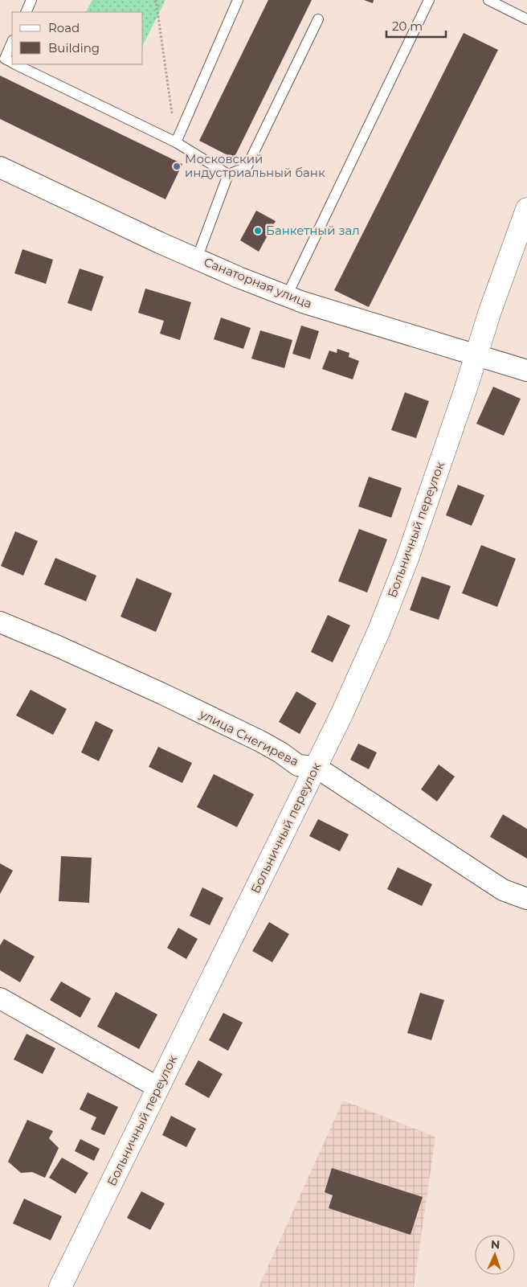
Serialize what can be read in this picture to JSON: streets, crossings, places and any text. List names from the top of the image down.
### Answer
{
  "streets": {
    "street": ["Санаторная улица", "Больничный переулок", "улица Снегирева"]
  },
  "crossings": [
    ["Санаторная улица", "Больничный переулок"],
    ["Больничный переулок", "улица Снегирева"]
  ],
  "places": ["Московский индустриальный банк", "Банкетный зал"],
  "legend": ["Road", "Building"],
  "scale_bar": "20 m",
  "north": "top"
}
